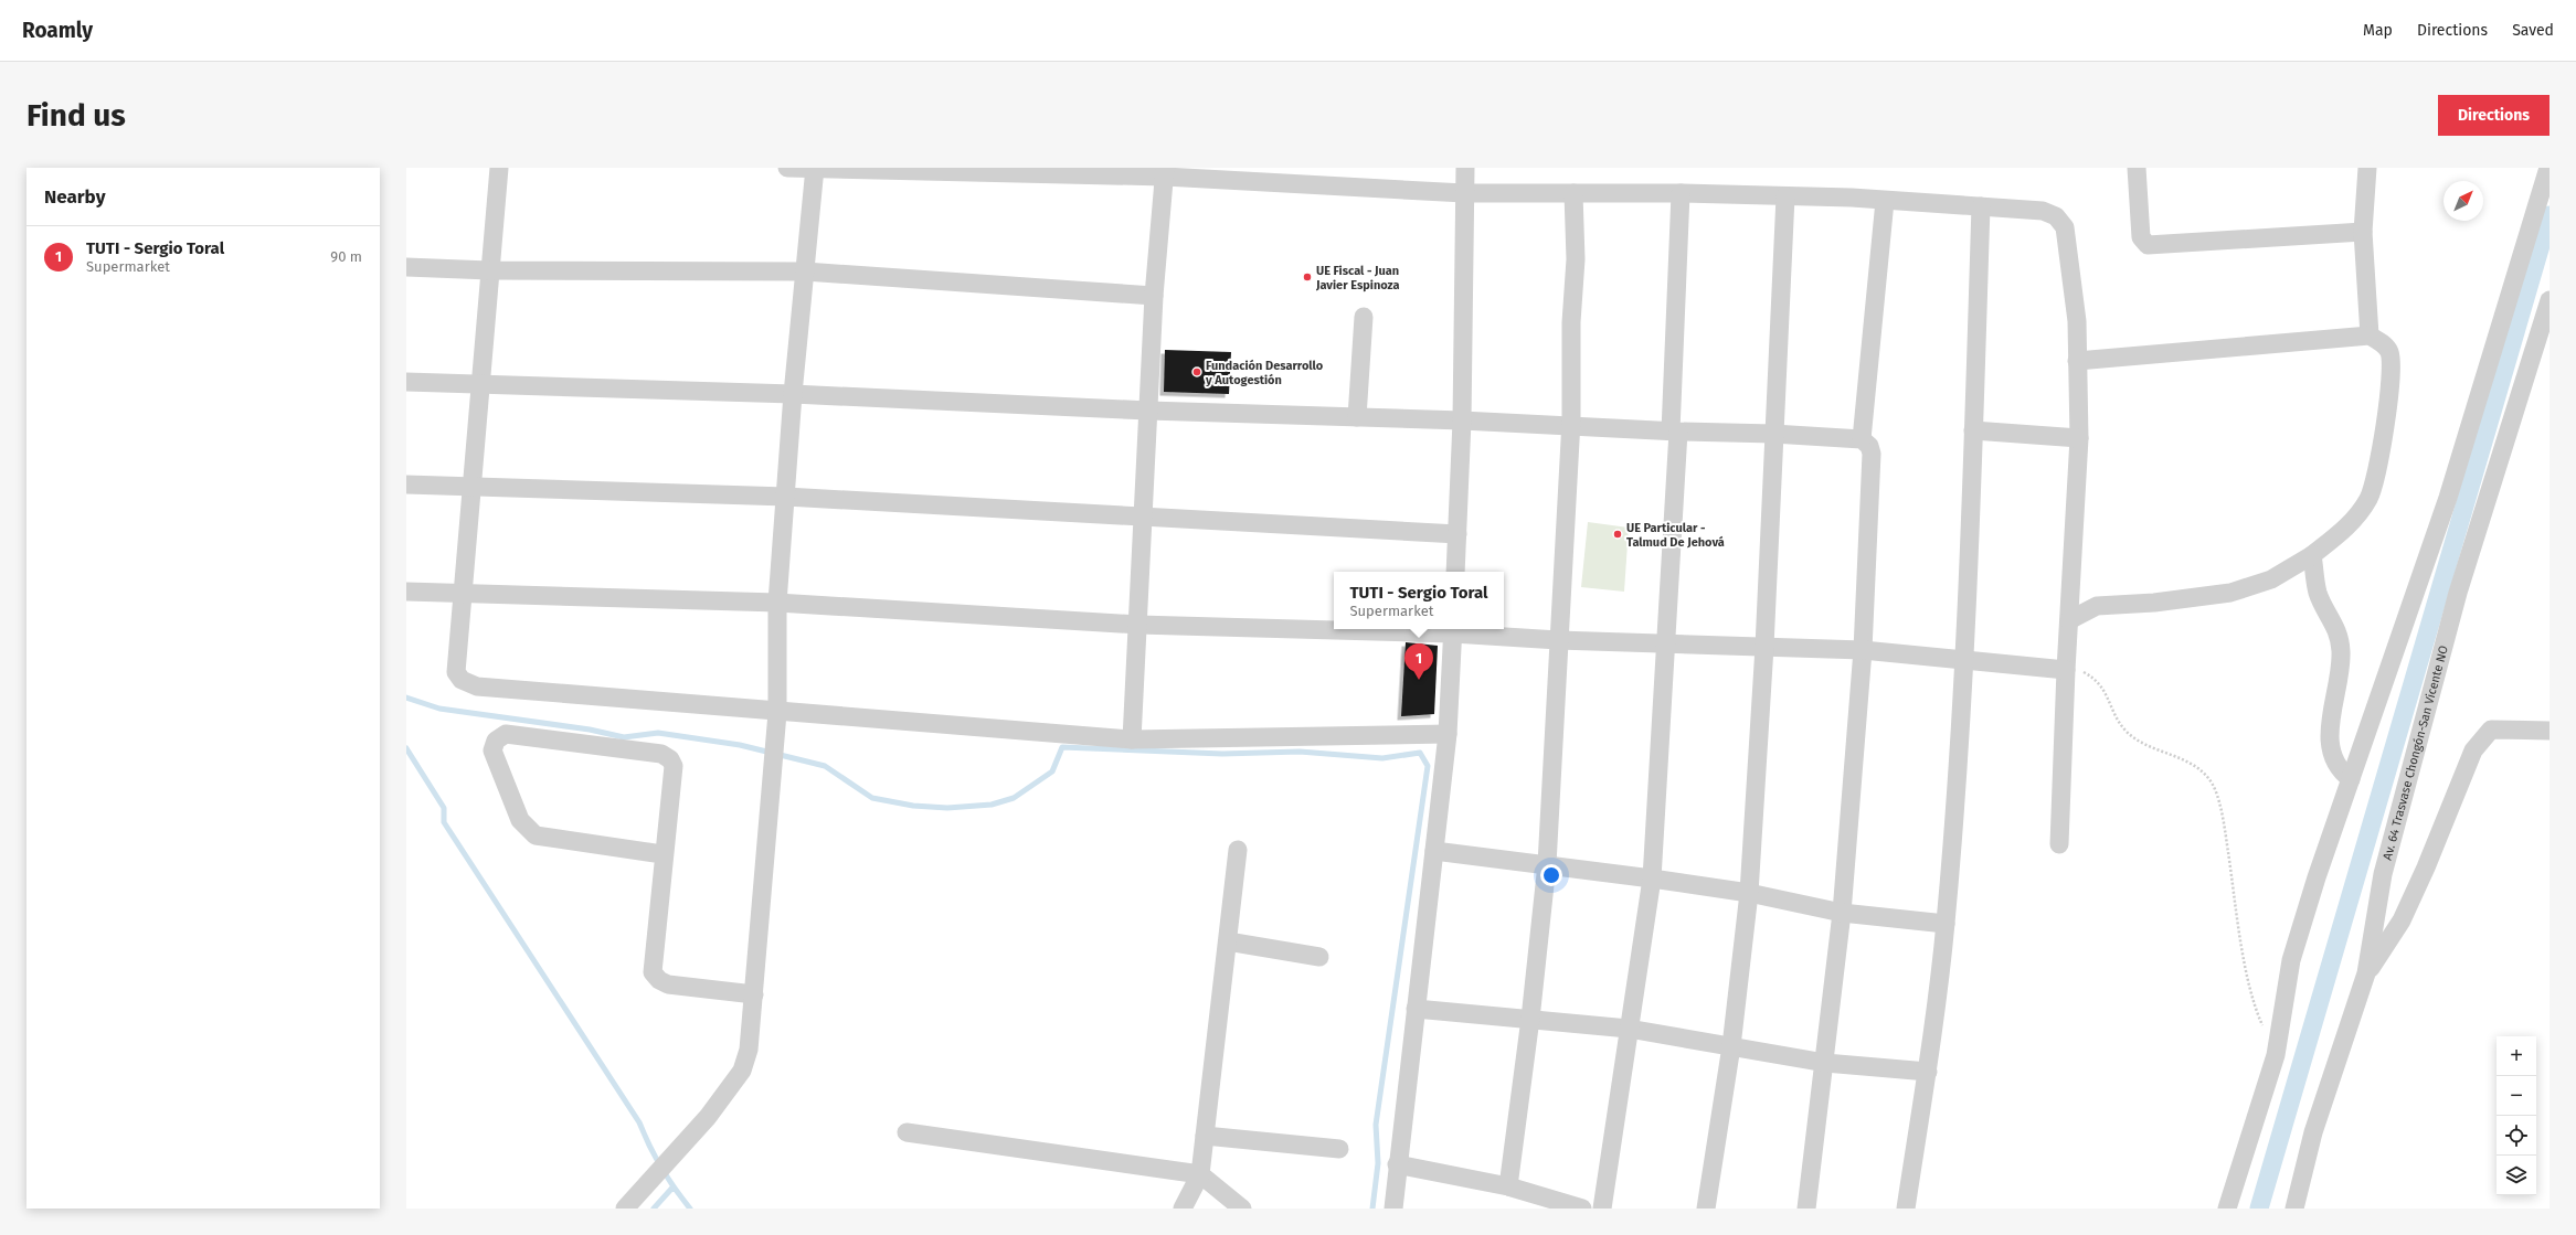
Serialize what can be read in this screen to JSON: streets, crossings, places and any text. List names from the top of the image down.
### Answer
{
  "streets": {
    "street": ["Av. 64 Trasvase Chongón-San Vicente NO"]
  },
  "places": ["UE Fiscal - Juan Javier Espinoza", "Fundación Desarrollo y Autogestión", "UE Particular - Talmud De Jehová"],
  "north": "top right",
  "page": {
    "header": "Roamly",
    "nav": ["Map", "Directions", "Saved"],
    "buttons": "Directions",
    "title": "Find us",
    "heading": "Nearby",
    "list": [
      {
        "mark": "1",
        "name": "TUTI - Sergio Toral",
        "note": "Supermarket",
        "value": "90 m"
      }
    ],
    "popup": ["TUTI - Sergio Toral", "Supermarket"],
    "pins": "1",
    "map_buttons": ["+", "−"]
  }
}
